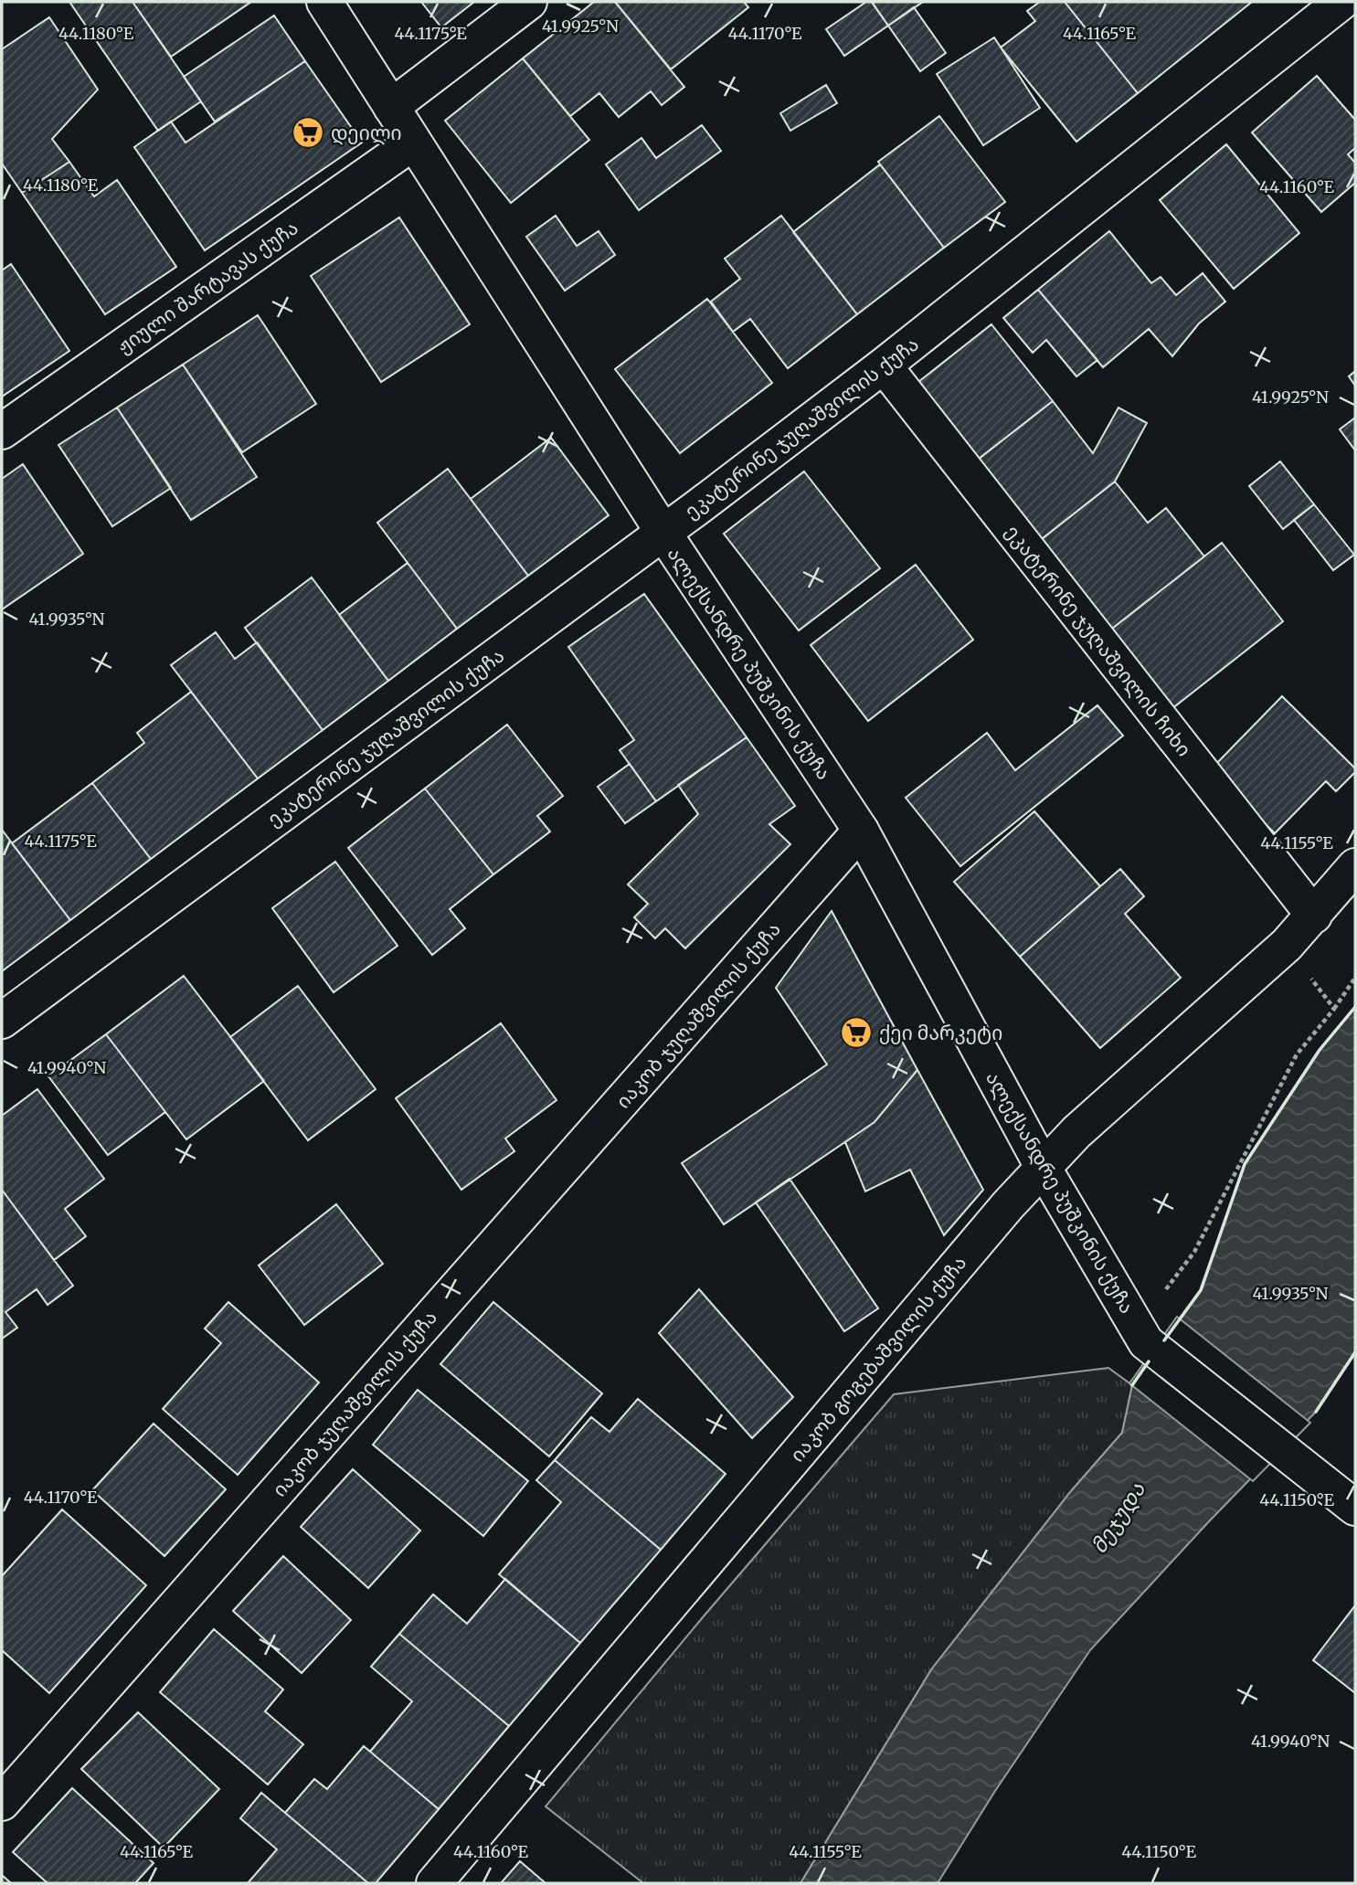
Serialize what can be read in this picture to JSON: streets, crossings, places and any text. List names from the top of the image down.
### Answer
{
  "streets": {
    "street": [
      "ჟიული შარტავას ქუჩა",
      "ეკატერინე ჯუღაშვილის ქუჩა",
      "ეკატერინე ჯუღაშვილის ჩიხი",
      "ალექსანდრე პუშკინის ქუჩა",
      "იაკობ ჯუღაშვილის ქუჩა",
      "იაკობ გოგებაშვილის ქუჩა"
    ]
  },
  "crossings": [
    ["ჟიული შარტავას ქუჩა", "ალექსანდრე პუშკინის ქუჩა"],
    ["ეკატერინე ჯუღაშვილის ქუჩა", "ეკატერინე ჯუღაშვილის ჩიხი"],
    ["ეკატერინე ჯუღაშვილის ქუჩა", "ალექსანდრე პუშკინის ქუჩა"],
    ["ეკატერინე ჯუღაშვილის ჩიხი", "იაკობ გოგებაშვილის ქუჩა"],
    ["ალექსანდრე პუშკინის ქუჩა", "იაკობ ჯუღაშვილის ქუჩა"],
    ["ალექსანდრე პუშკინის ქუჩა", "იაკობ გოგებაშვილის ქუჩა"]
  ],
  "water": ["მეჯუდა"],
  "places": {
    "supermarket": ["დეილი", "ქეი მარკეტი"]
  },
  "coordinates": [
    "41.9925°N",
    "44.1180°E",
    "44.1175°E",
    "44.1170°E",
    "44.1165°E",
    "44.1160°E",
    "41.9935°N",
    "44.1155°E",
    "41.9940°N",
    "44.1150°E"
  ]
}
